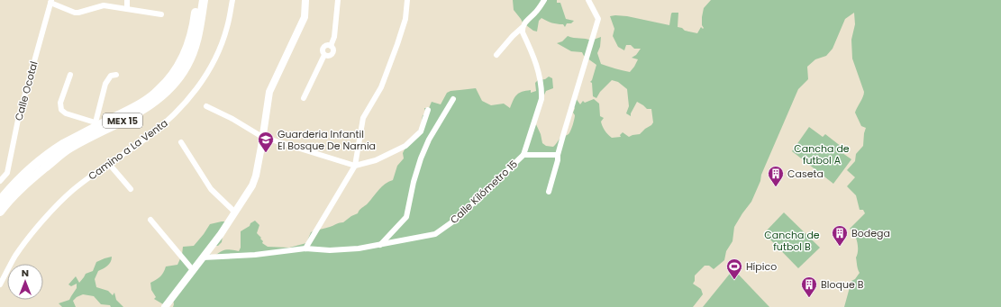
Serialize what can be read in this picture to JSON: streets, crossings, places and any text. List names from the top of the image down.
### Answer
{
  "streets": {
    "main road": ["MEX 15"],
    "street": ["Calle Ocotal", "Camino a La Venta", "Calle Kilómetro 15"]
  },
  "parks": ["Cancha de futbol A", "Cancha de futbol B"],
  "places": {
    "school or university": ["Guarderia Infantil El Bosque De Narnia"],
    "building": ["Caseta", "Bodega", "Bloque B"],
    "sports": ["Hípico"]
  },
  "north": "top"
}
